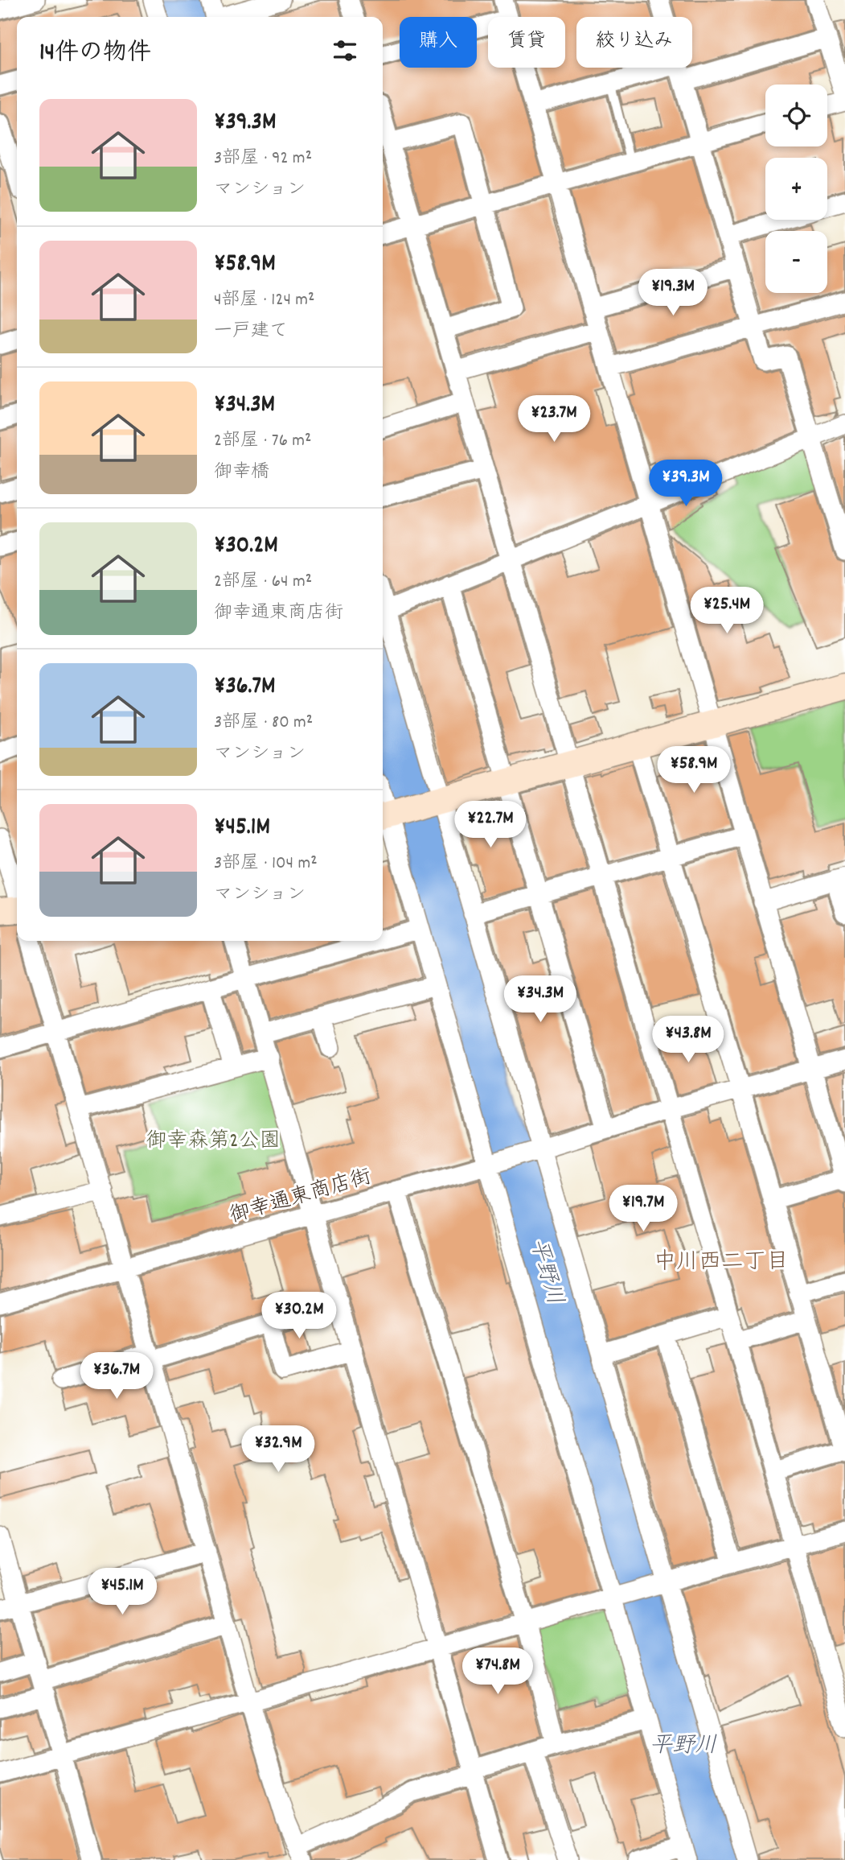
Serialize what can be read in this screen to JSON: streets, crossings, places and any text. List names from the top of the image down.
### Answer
{
  "streets": {
    "street": ["御幸通東商店街"]
  },
  "districts": ["中川西二丁目"],
  "water": ["平野川"],
  "parks": ["御幸森第2公園"],
  "page": {
    "chip": ["購入", "賃貸", "絞り込み"],
    "heading": "14件の物件",
    "map_buttons": ["+", "−"],
    "list": [
      {
        "name": "¥39.3M",
        "note": "3部屋 · 92 m² · マンション"
      },
      {
        "name": "¥58.9M",
        "note": "4部屋 · 124 m² · 一戸建て"
      },
      {
        "name": "¥34.3M",
        "note": "2部屋 · 76 m² · 御幸橋"
      },
      {
        "name": "¥30.2M",
        "note": "2部屋 · 64 m² · 御幸通東商店街"
      },
      {
        "name": "¥36.7M",
        "note": "3部屋 · 80 m² · マンション"
      },
      {
        "name": "¥45.1M",
        "note": "3部屋 · 104 m² · マンション"
      }
    ],
    "price": [
      "¥19.3M",
      "¥23.7M",
      "¥39.3M",
      "¥25.4M",
      "¥58.9M",
      "¥22.7M",
      "¥34.3M",
      "¥43.8M",
      "¥19.7M",
      "¥30.2M",
      "¥36.7M",
      "¥32.9M",
      "¥45.1M",
      "¥74.8M"
    ]
  }
}
